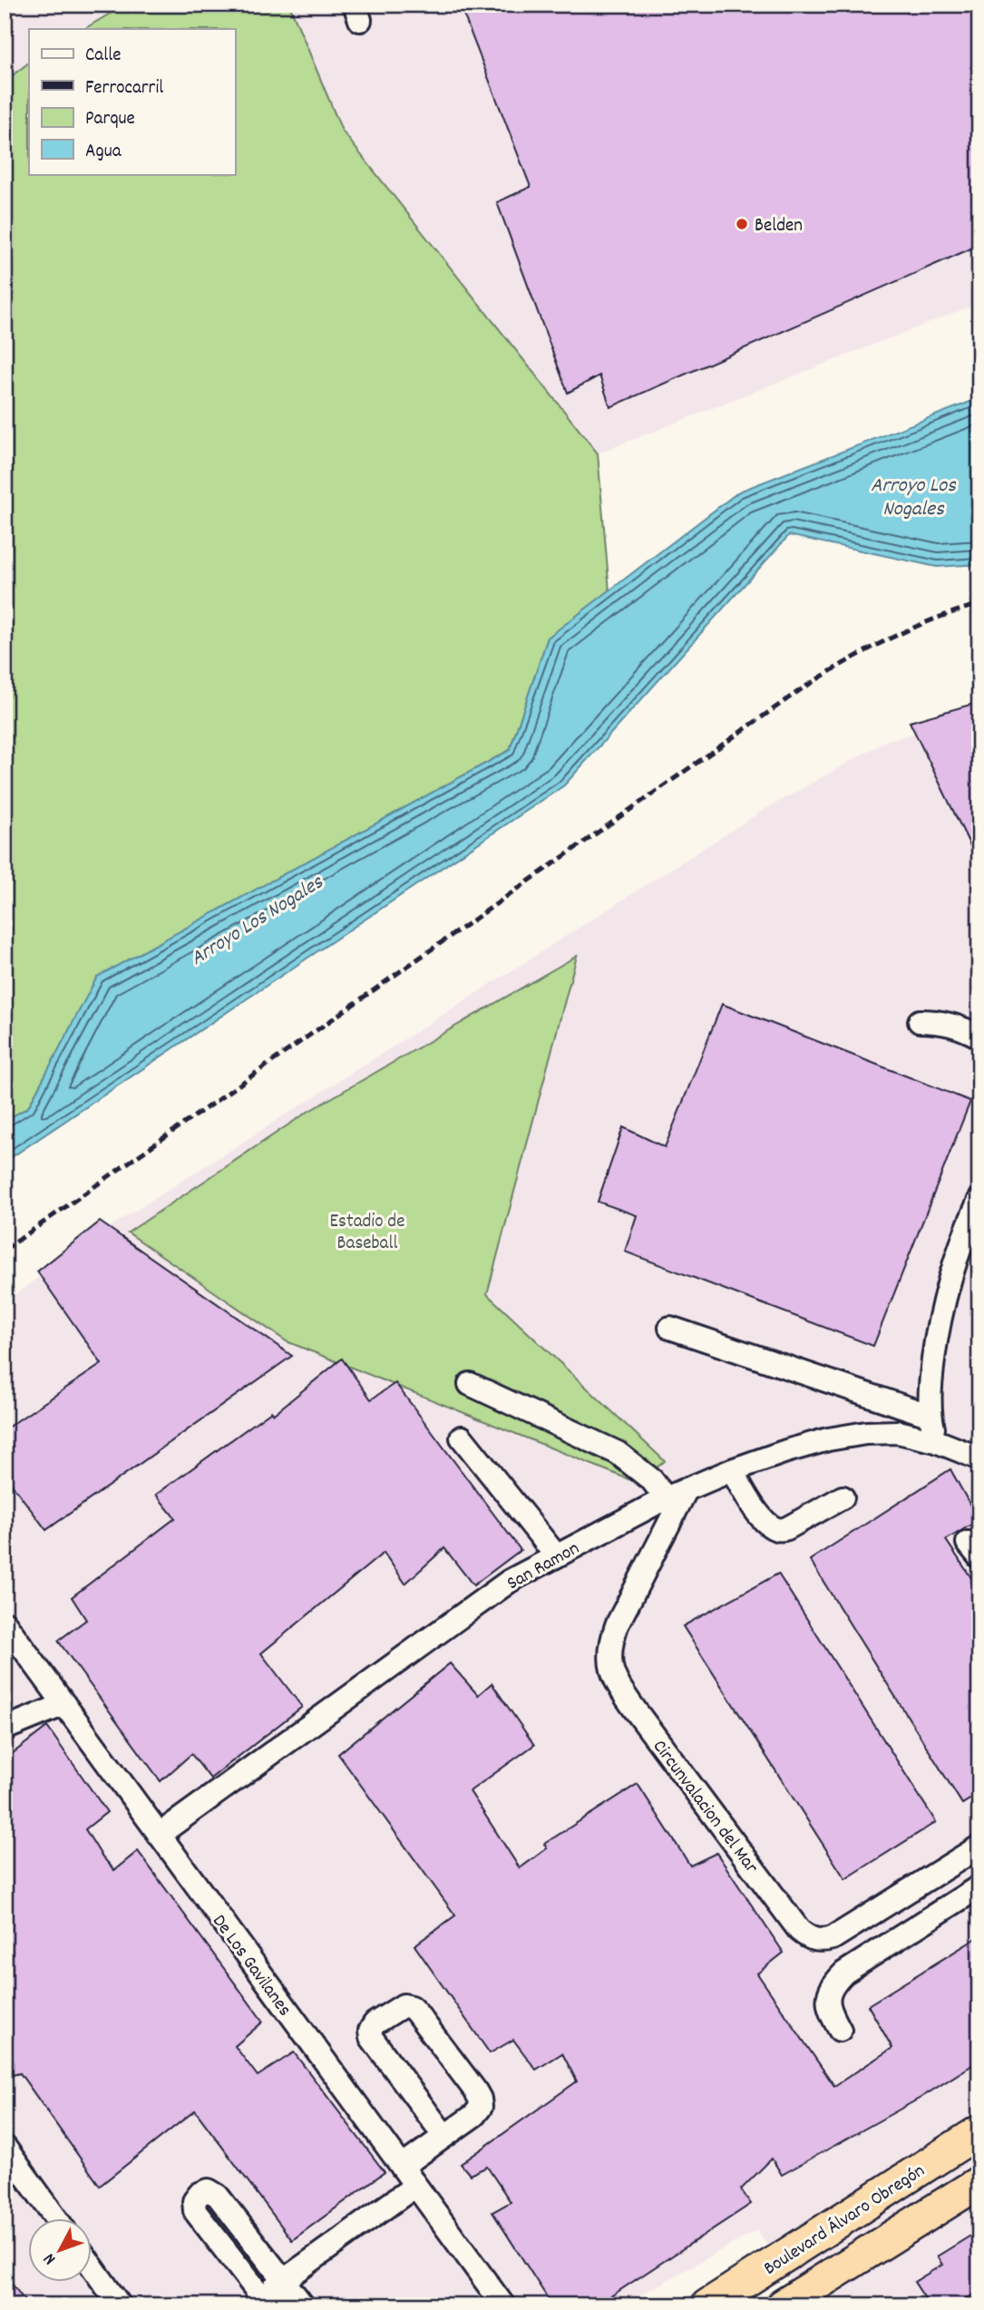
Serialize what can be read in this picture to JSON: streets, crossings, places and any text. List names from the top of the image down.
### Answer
{
  "streets": {
    "highway": ["Boulevard Álvaro Obregón"],
    "lane": ["San Ramon", "Circunvalacion del Mar", "De Los Gavilanes"]
  },
  "crossings": [
    ["San Ramon", "Circunvalacion del Mar"],
    ["San Ramon", "De Los Gavilanes"]
  ],
  "water": ["Arroyo Los Nogales"],
  "parks": ["Estadio de Baseball"],
  "places": ["Belden"],
  "legend": [
    "Calle",
    "Ferrocarril",
    "Parque",
    "Agua"
  ],
  "north": "bottom left"
}
